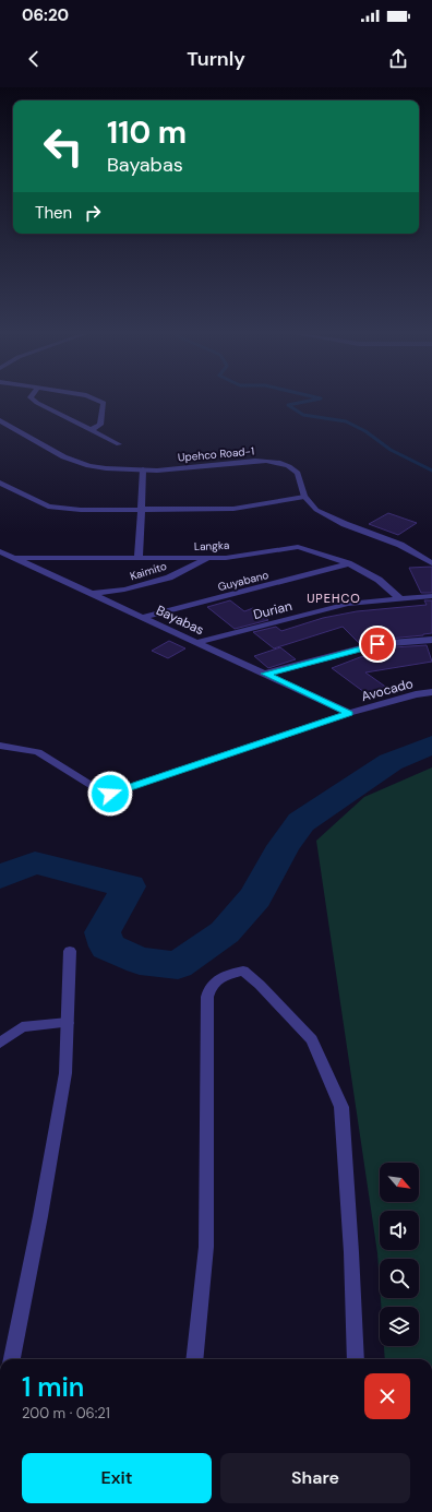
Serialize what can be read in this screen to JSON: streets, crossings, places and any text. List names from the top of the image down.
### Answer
{
  "streets": {
    "street": [
      "Upehco Road-1",
      "Langka",
      "Kaimito",
      "Guyabano",
      "Durian",
      "Bayabas",
      "Avocado"
    ]
  },
  "crossings": [
    ["Langka", "Kaimito"],
    ["Langka", "Guyabano"],
    ["Langka", "Durian"],
    ["Langka", "Bayabas"],
    ["Kaimito", "Bayabas"],
    ["Guyabano", "Bayabas"],
    ["Durian", "Bayabas"],
    ["Bayabas", "Avocado"]
  ],
  "districts": ["UPEHCO"],
  "north": "bottom right",
  "page": {
    "status": "06:20",
    "header": "Turnly",
    "turn": ["110 m", "Bayabas"],
    "then": "Then",
    "heading": ["1 min", "200 m · 06:21"],
    "buttons": ["Exit", "Share"]
  }
}
